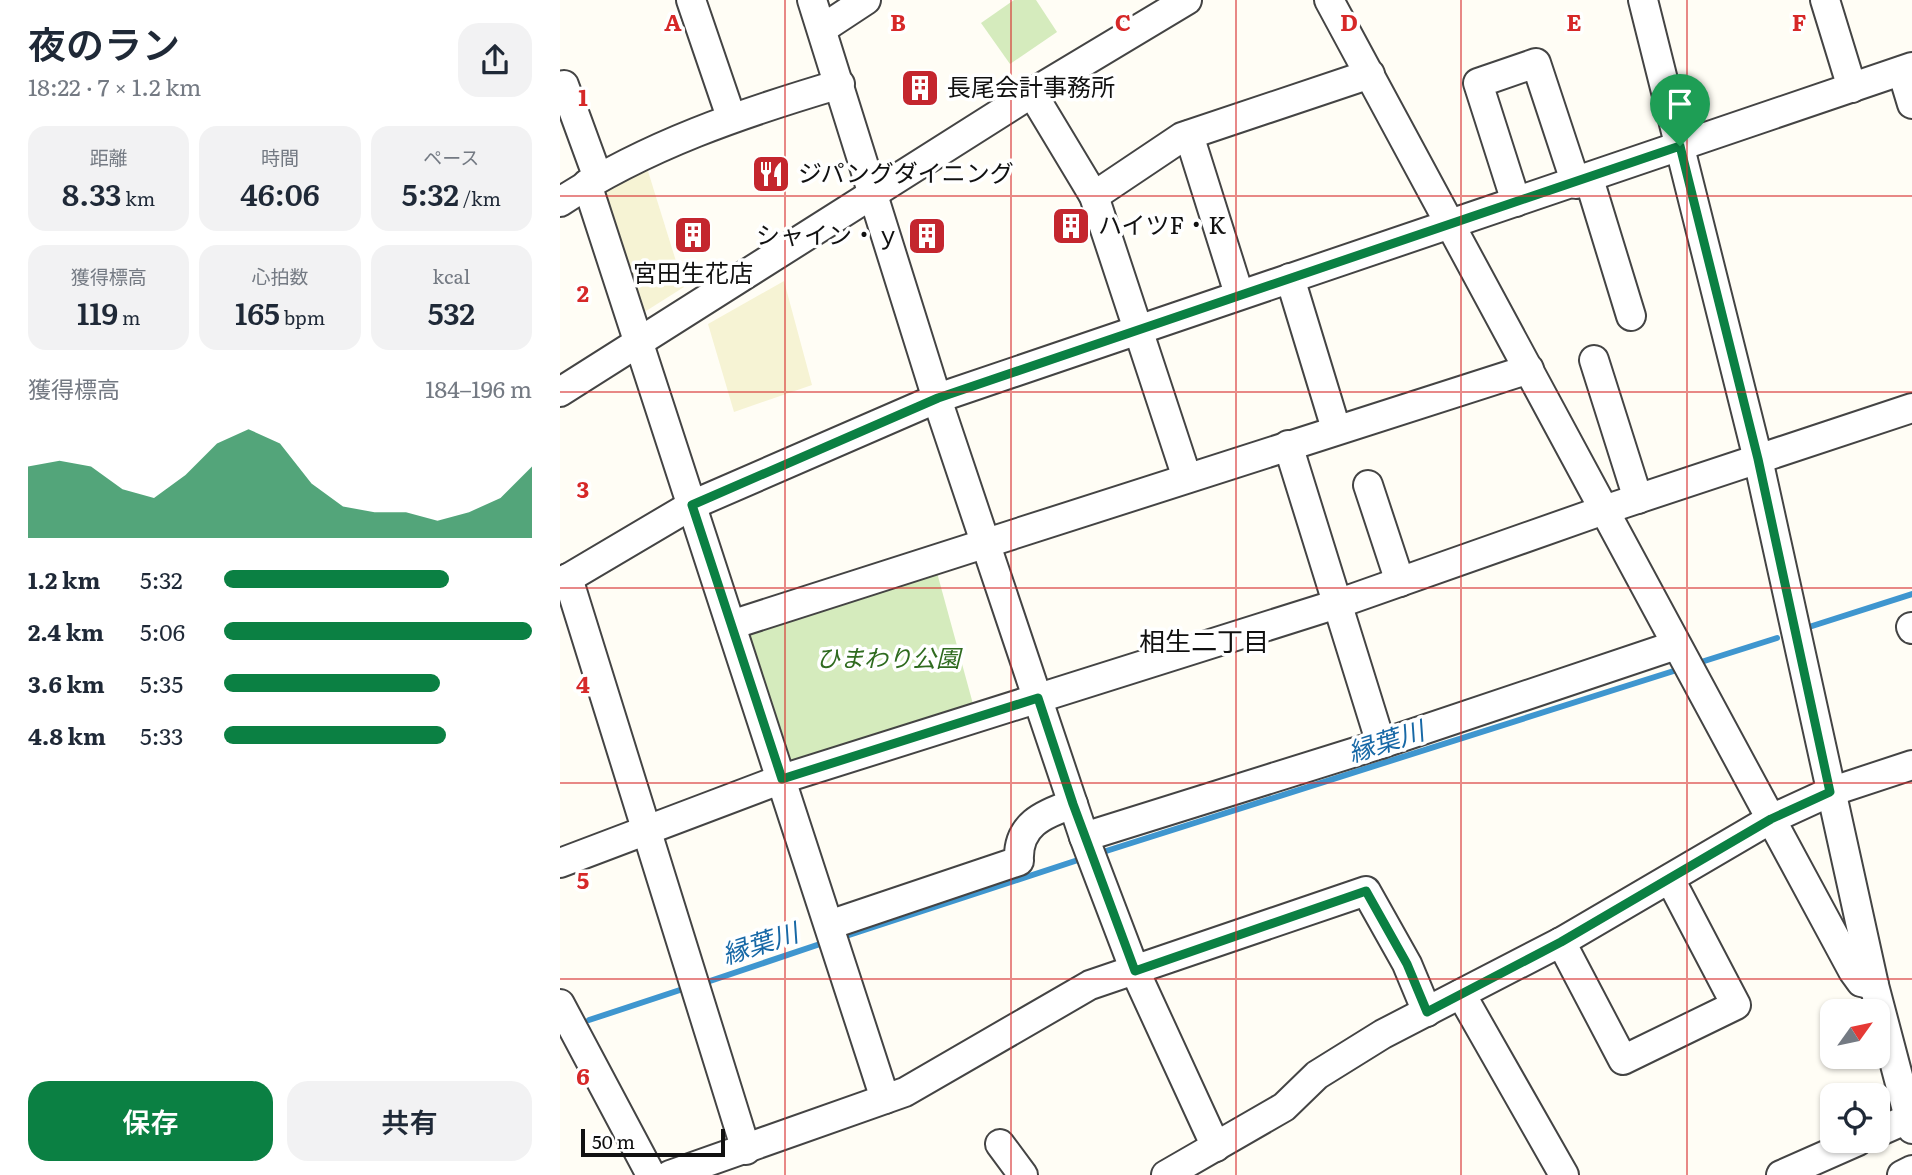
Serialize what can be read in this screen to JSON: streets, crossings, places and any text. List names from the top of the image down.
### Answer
{
  "districts": ["相生二丁目"],
  "water": ["縁葉川"],
  "parks": ["ひまわり公園"],
  "places": {
    "building": [
      "長尾会計事務所",
      "ハイツF・K",
      "宮田生花店",
      "シャイン・ｙ"
    ],
    "restaurant": ["ジパングダイニング"]
  },
  "scale_bar": "50 m",
  "north": "top right",
  "page": {
    "heading": ["夜のラン", "18:22 · 7 × 1.2 km"],
    "stats": [
      ["距離", "8.33 km"],
      ["時間", "46:06"],
      ["ペース", "5:32 /km"],
      ["獲得標高", "119 m"],
      ["心拍数", "165 bpm"],
      ["kcal", "532"]
    ],
    "chart": ["獲得標高", "184–196 m"],
    "list": [
      {
        "name": "1.2 km",
        "note": "5:32"
      },
      {
        "name": "2.4 km",
        "note": "5:06"
      },
      {
        "name": "3.6 km",
        "note": "5:35"
      },
      {
        "name": "4.8 km",
        "note": "5:33"
      }
    ],
    "buttons": ["保存", "共有"],
    "scale": "50 m"
  },
  "grid": {
    "columns": [
      "A",
      "B",
      "C",
      "D",
      "E",
      "F"
    ],
    "rows": [
      "1",
      "2",
      "3",
      "4",
      "5",
      "6"
    ]
  }
}
